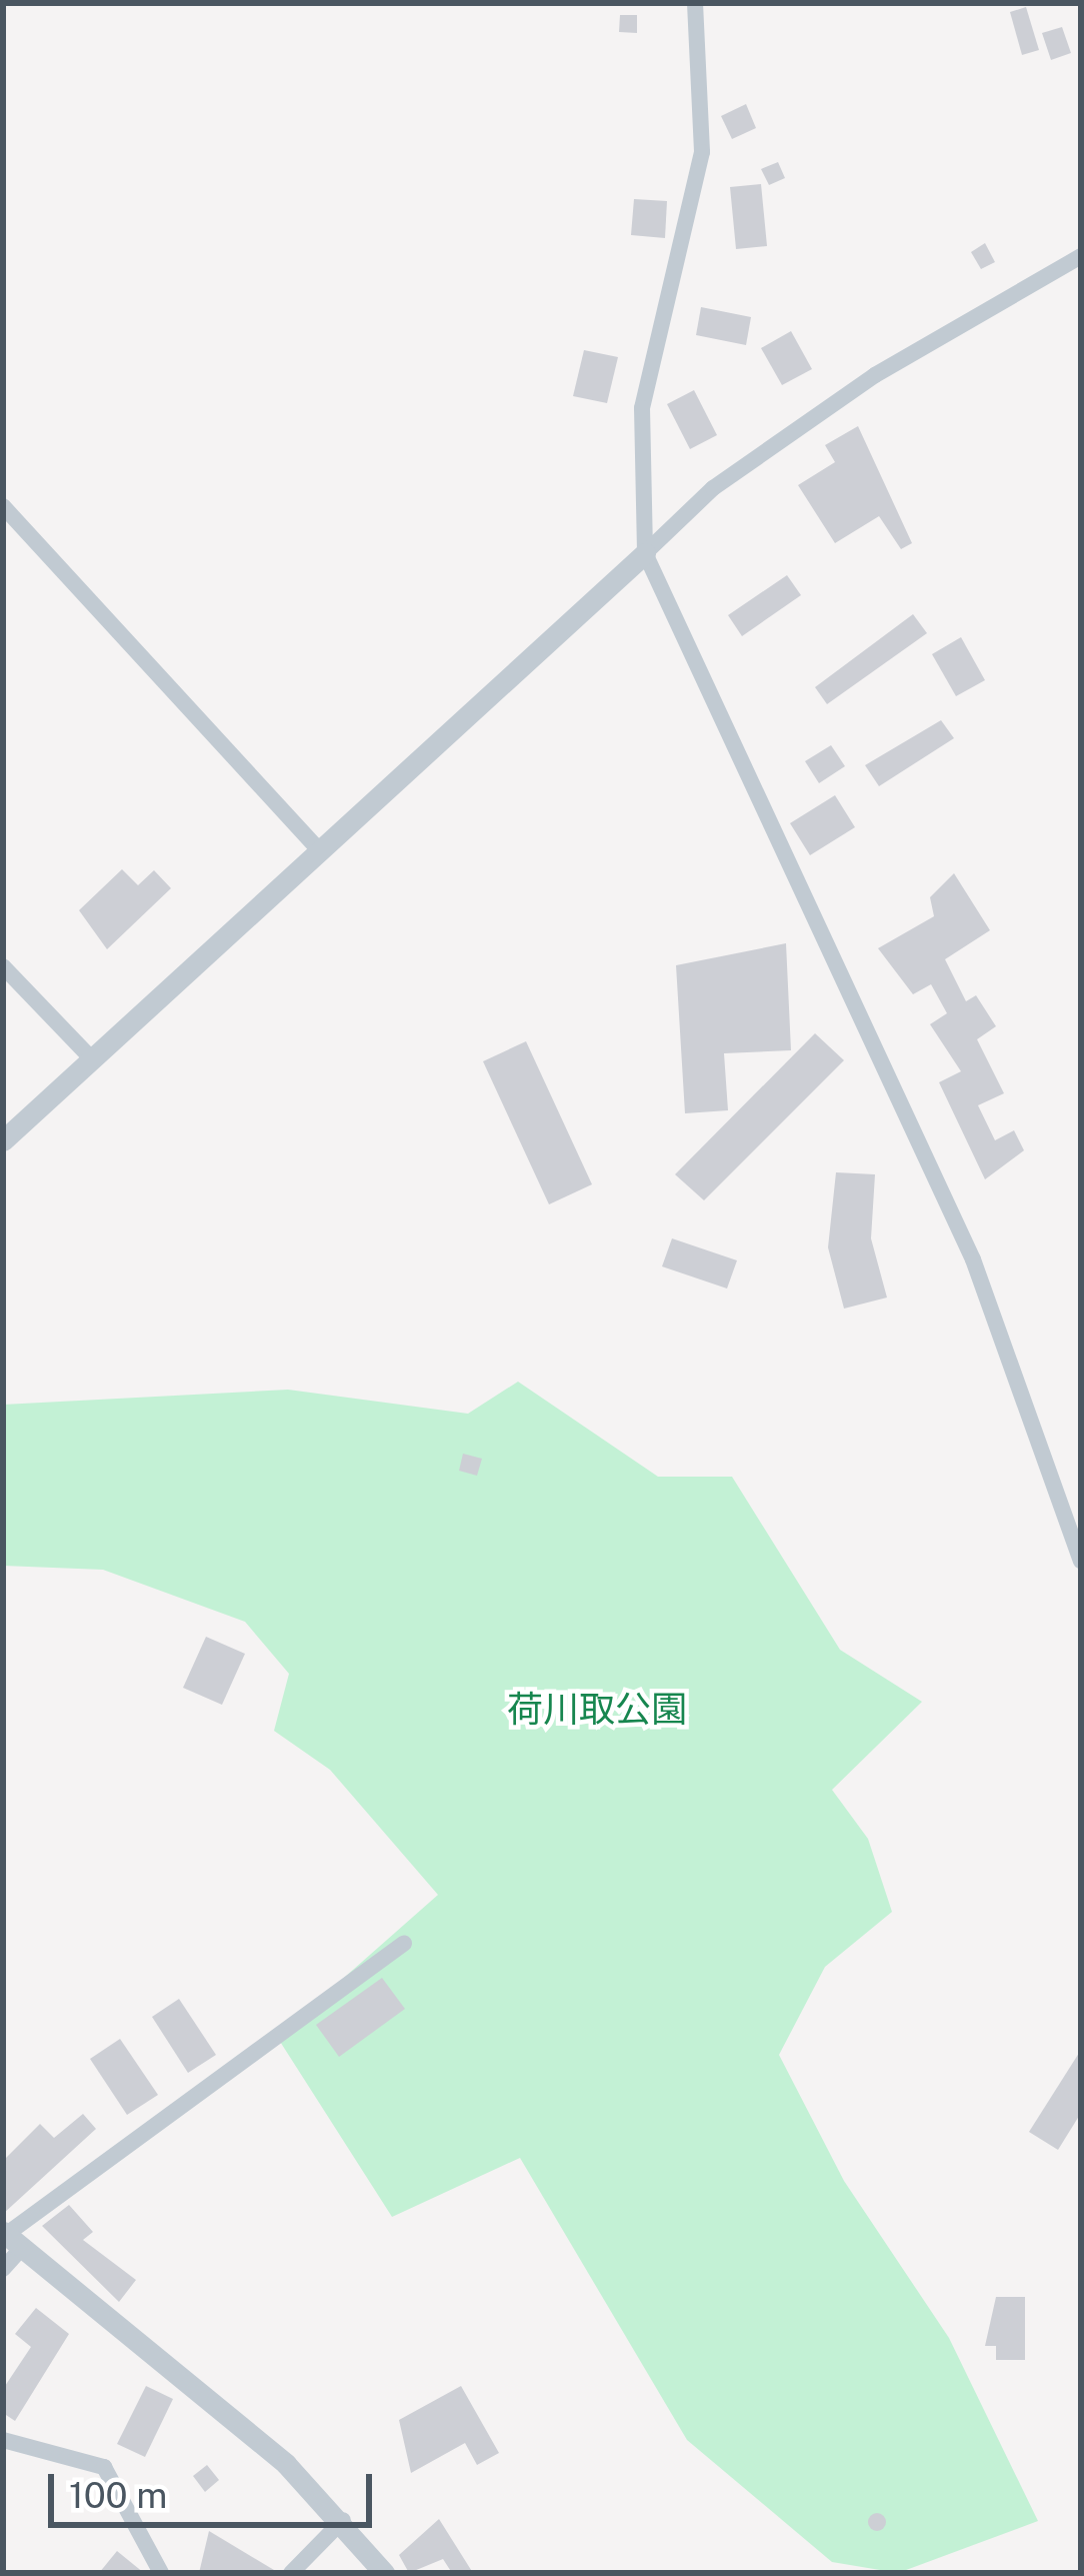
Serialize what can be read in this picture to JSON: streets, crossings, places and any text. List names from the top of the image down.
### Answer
{
  "parks": ["荷川取公園"],
  "scale_bar": "100 m"
}
